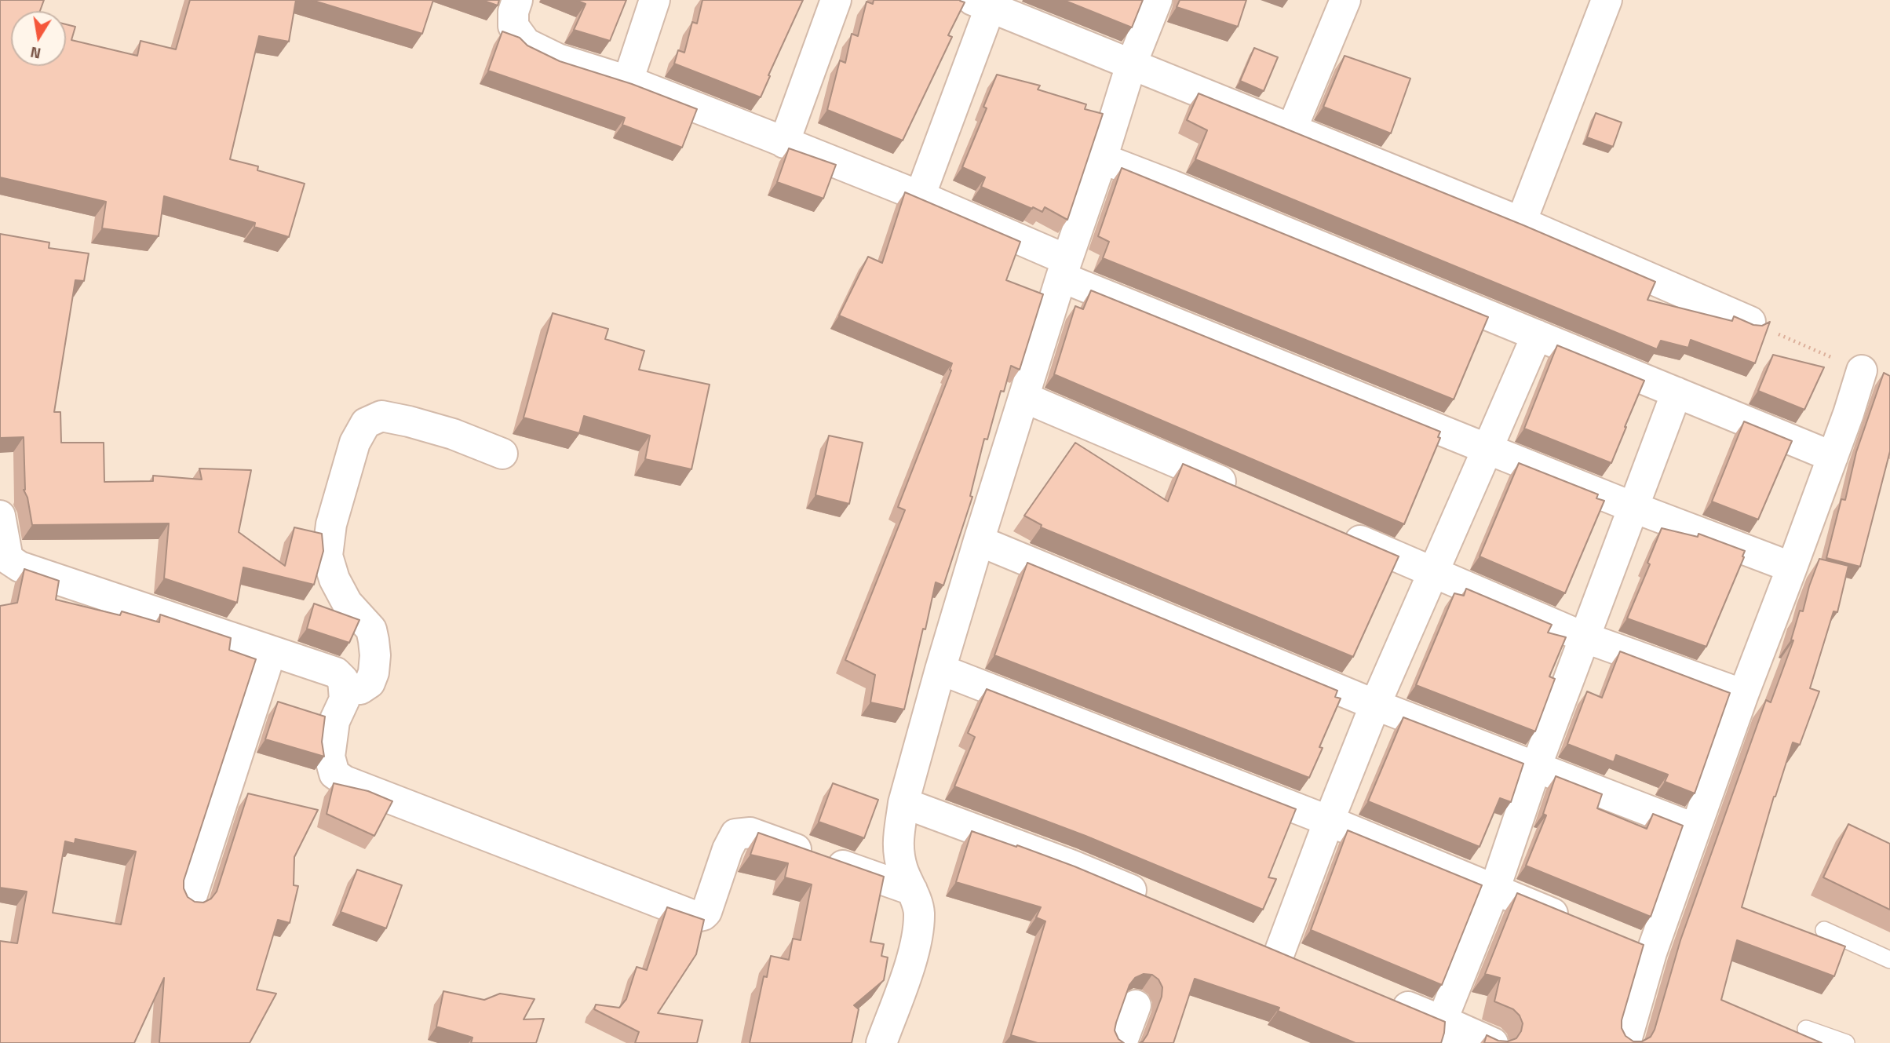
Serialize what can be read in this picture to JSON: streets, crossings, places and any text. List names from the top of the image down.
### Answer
{
  "north": "bottom"
}
